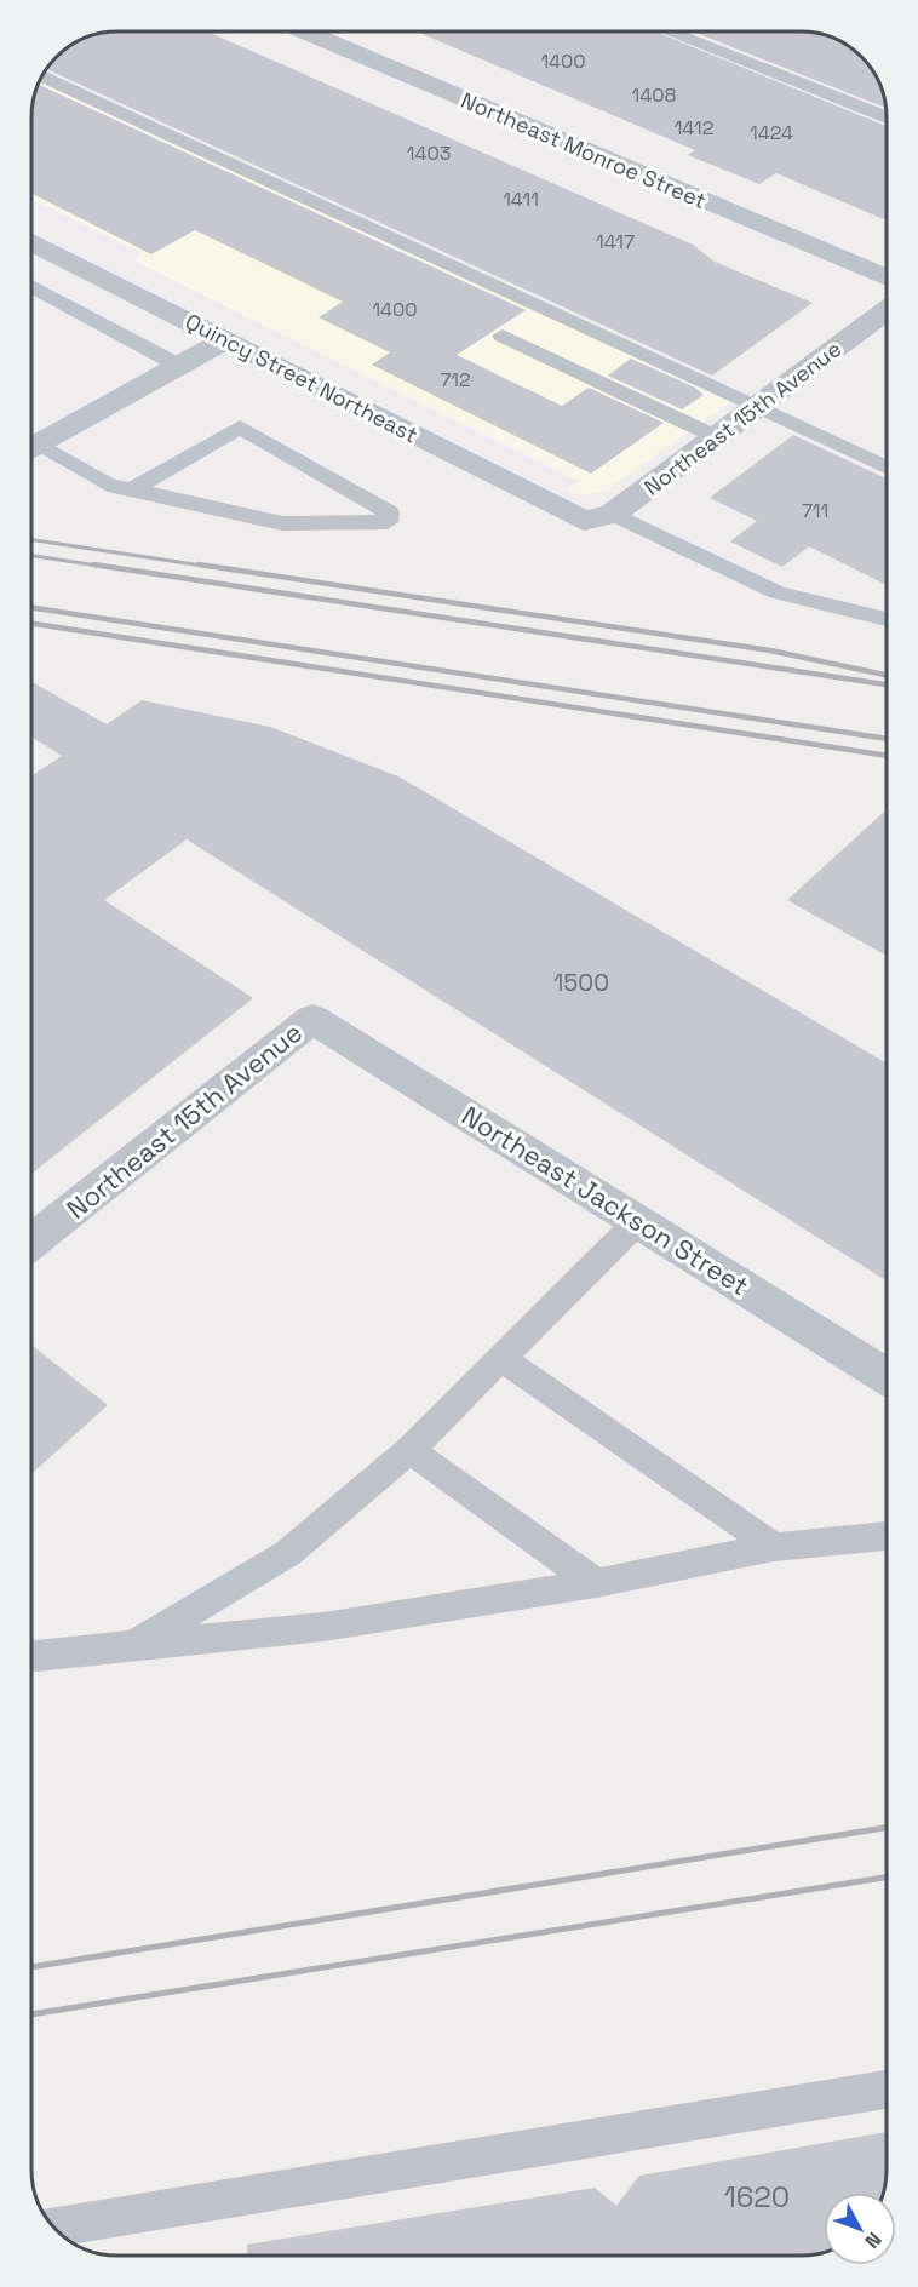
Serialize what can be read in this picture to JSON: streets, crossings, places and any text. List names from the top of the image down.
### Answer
{
  "streets": {
    "street": [
      "Northeast Monroe Street",
      "Quincy Street Northeast",
      "Northeast 15th Avenue",
      "Northeast Jackson Street"
    ]
  },
  "crossings": [
    ["Quincy Street Northeast", "Northeast 15th Avenue"],
    ["Northeast 15th Avenue", "Northeast Jackson Street"]
  ],
  "house_numbers": [
    "1400",
    "1408",
    "1412",
    "1424",
    "1403",
    "1411",
    "1417",
    "1400",
    "712",
    "711",
    "1500",
    "1620"
  ],
  "north": "bottom right"
}
